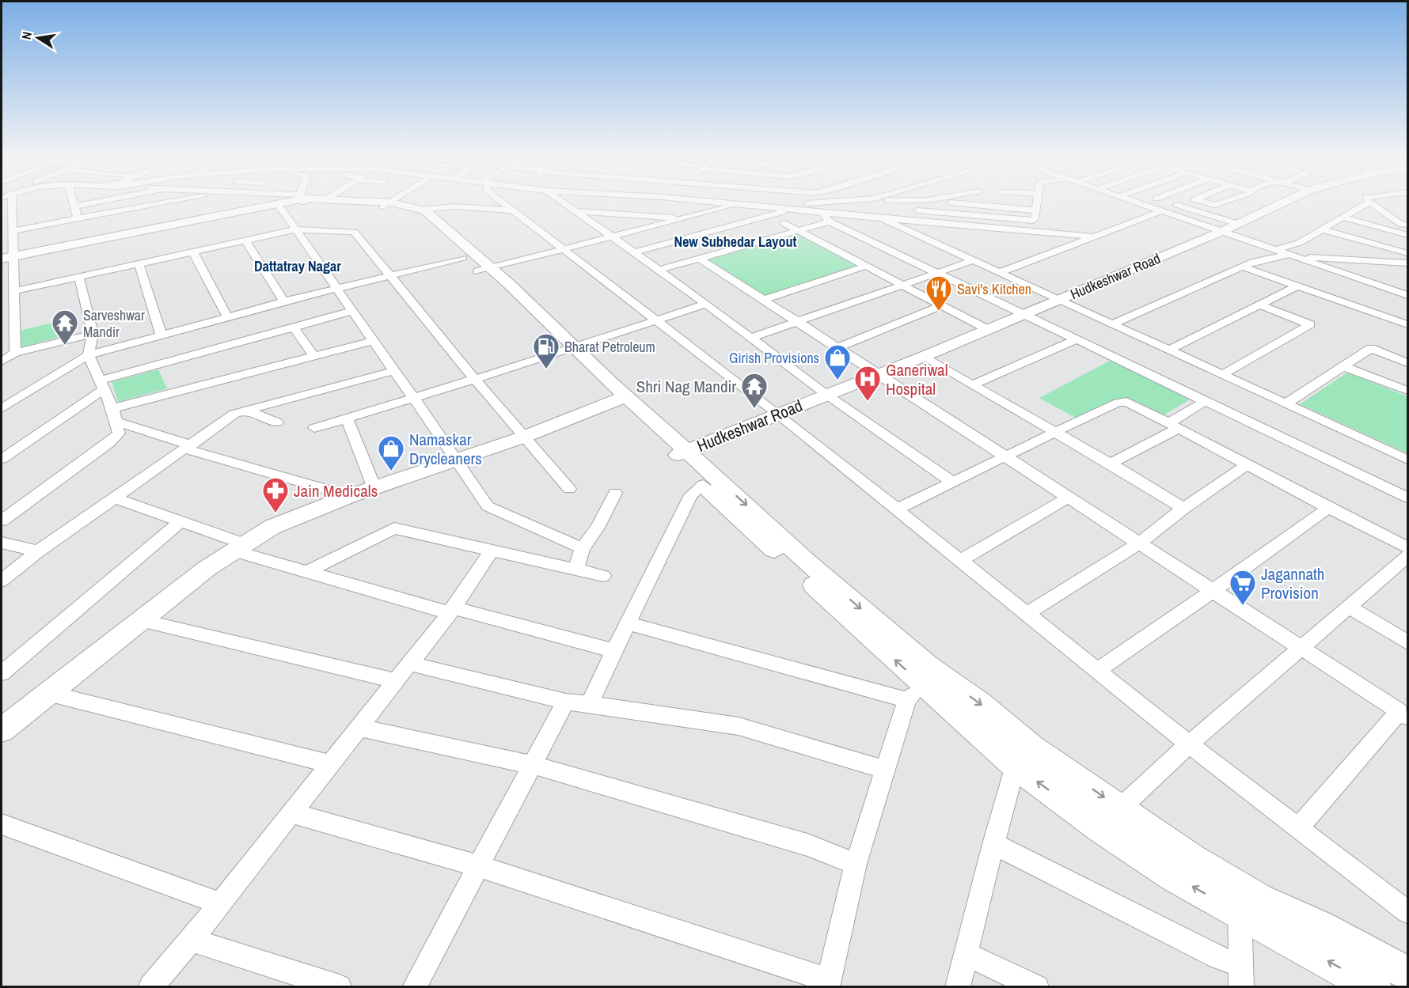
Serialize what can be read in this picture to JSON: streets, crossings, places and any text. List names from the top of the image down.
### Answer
{
  "streets": {
    "main road": ["Hudkeshwar Road"]
  },
  "districts": ["New Subhedar Layout", "Dattatray Nagar"],
  "places": {
    "restaurant": ["Savi's Kitchen"],
    "temple": ["Sarveshwar Mandir", "Shri Nag Mandir"],
    "fuel station": ["Bharat Petroleum"],
    "shop": ["Girish Provisions", "Namaskar Drycleaners"],
    "hospital": ["Ganeriwal Hospital"],
    "pharmacy": ["Jain Medicals"],
    "supermarket": ["Jagannath Provision"]
  },
  "north": "left"
}
